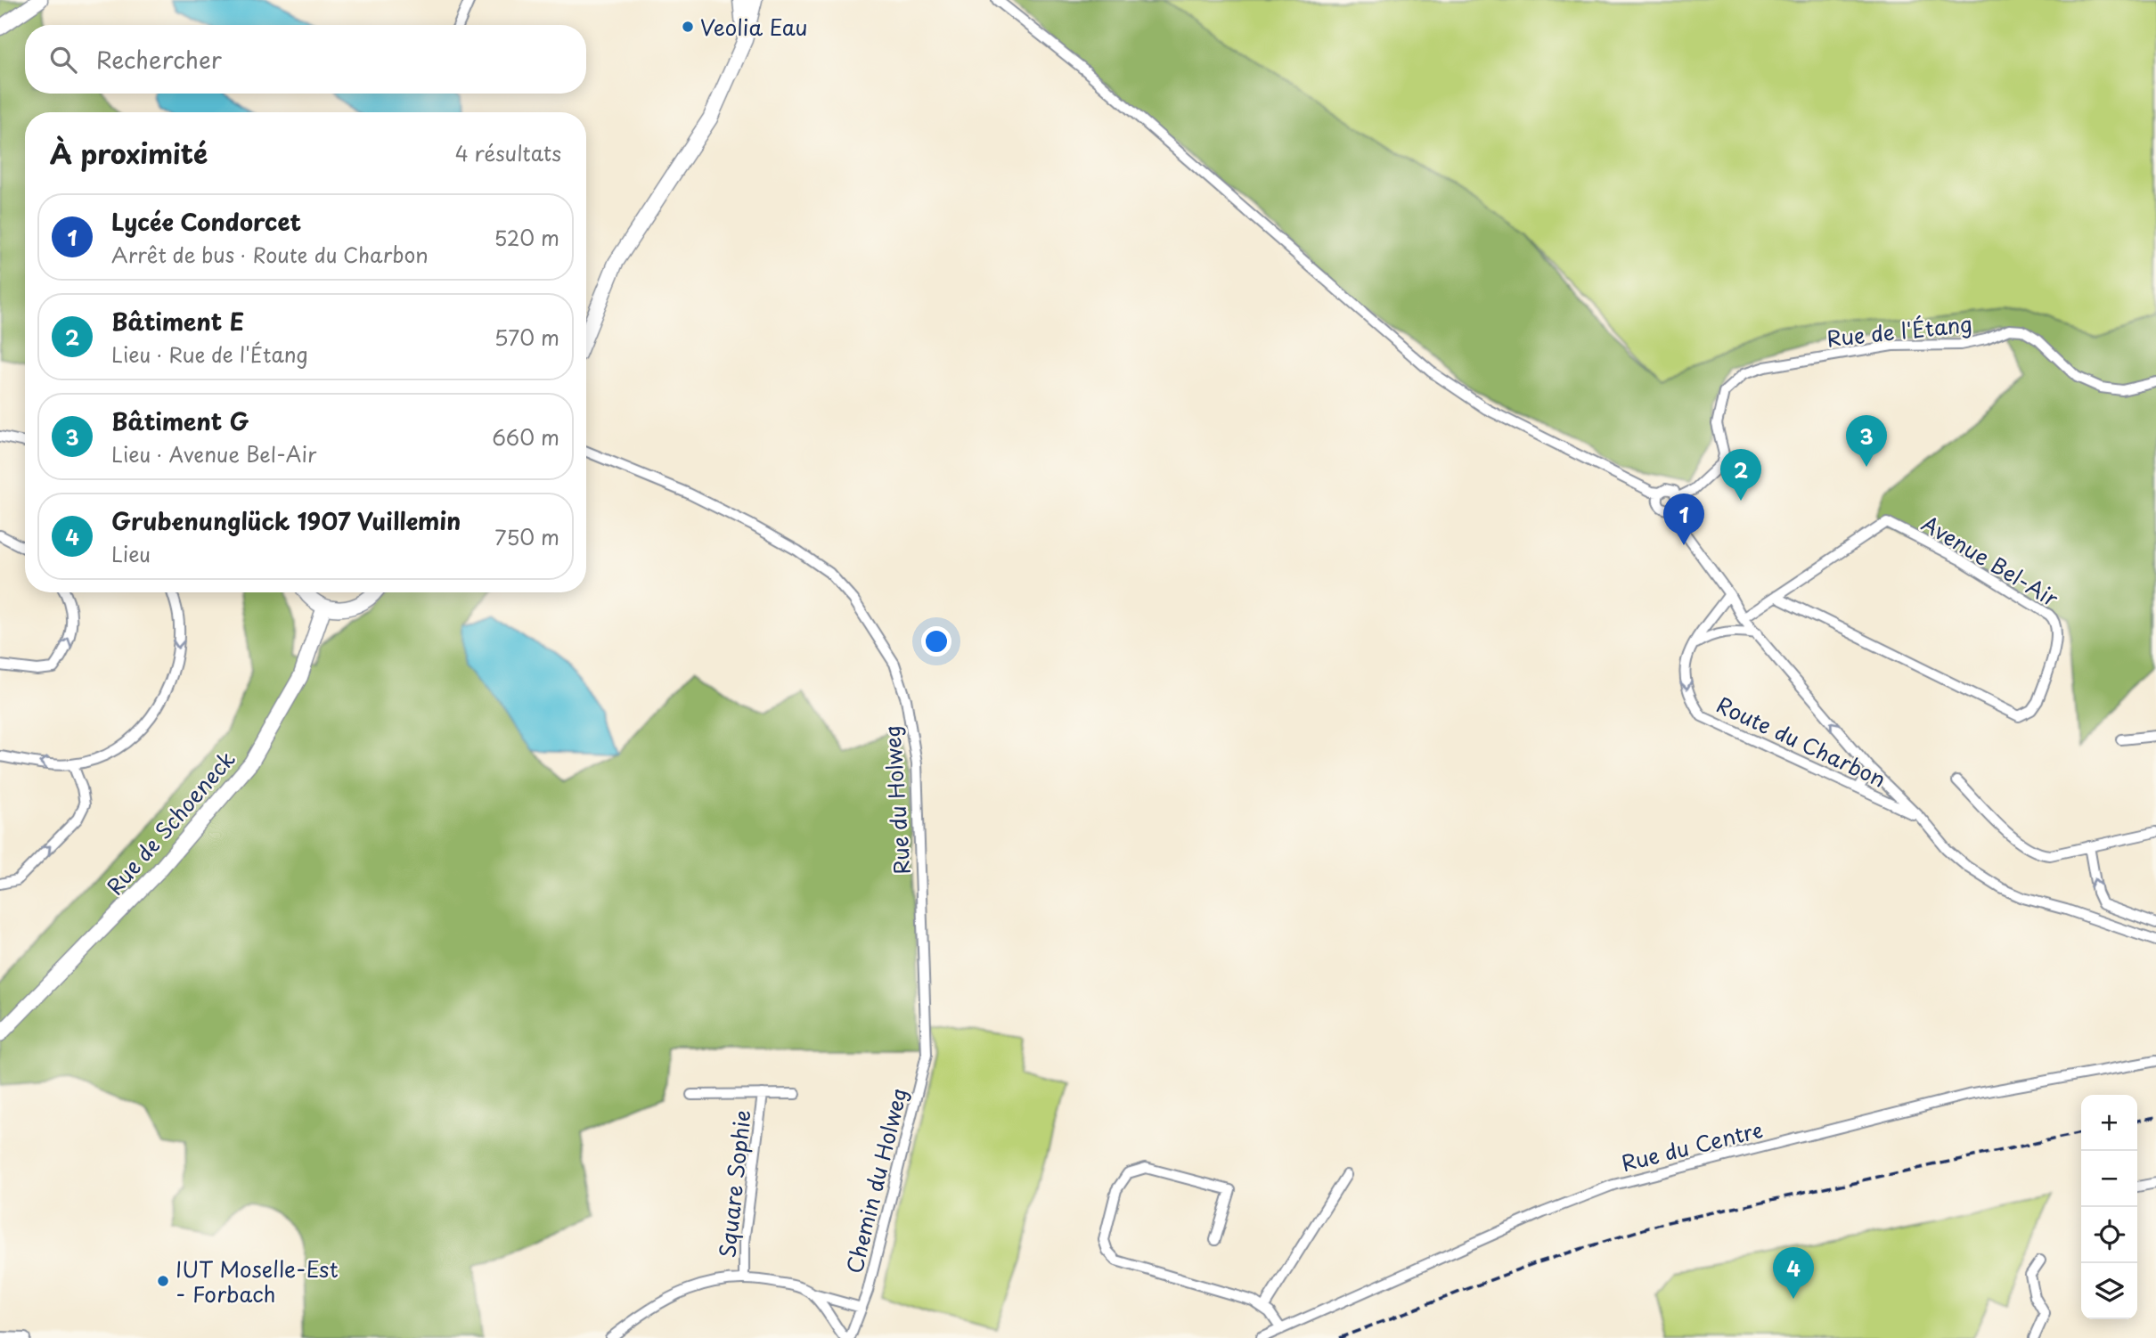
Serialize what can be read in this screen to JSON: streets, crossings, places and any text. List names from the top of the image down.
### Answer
{
  "streets": {
    "main road": ["Rue de Schoeneck"],
    "street": [
      "Rue de l'Étang",
      "Avenue Bel-Air",
      "Route du Charbon",
      "Rue du Holweg",
      "Rue du Centre",
      "Chemin du Holweg",
      "Square Sophie"
    ]
  },
  "crossings": [
    ["Rue de l'Étang", "Route du Charbon"],
    ["Avenue Bel-Air", "Route du Charbon"],
    ["Rue du Holweg", "Chemin du Holweg"]
  ],
  "places": ["Veolia Eau", "IUT Moselle-Est - Forbach"],
  "page": {
    "search": "Rechercher",
    "heading": ["À proximité", "4 résultats"],
    "list": [
      {
        "mark": "1",
        "name": "Lycée Condorcet",
        "note": "Arrêt de bus · Route du Charbon",
        "value": "520 m"
      },
      {
        "mark": "2",
        "name": "Bâtiment E",
        "note": "Lieu · Rue de l'Étang",
        "value": "570 m"
      },
      {
        "mark": "3",
        "name": "Bâtiment G",
        "note": "Lieu · Avenue Bel-Air",
        "value": "660 m"
      },
      {
        "mark": "4",
        "name": "Grubenunglück 1907 Vuillemin",
        "note": "Lieu",
        "value": "750 m"
      }
    ],
    "pins": [
      "3",
      "2",
      "1",
      "4"
    ],
    "map_buttons": ["+", "−"]
  }
}
